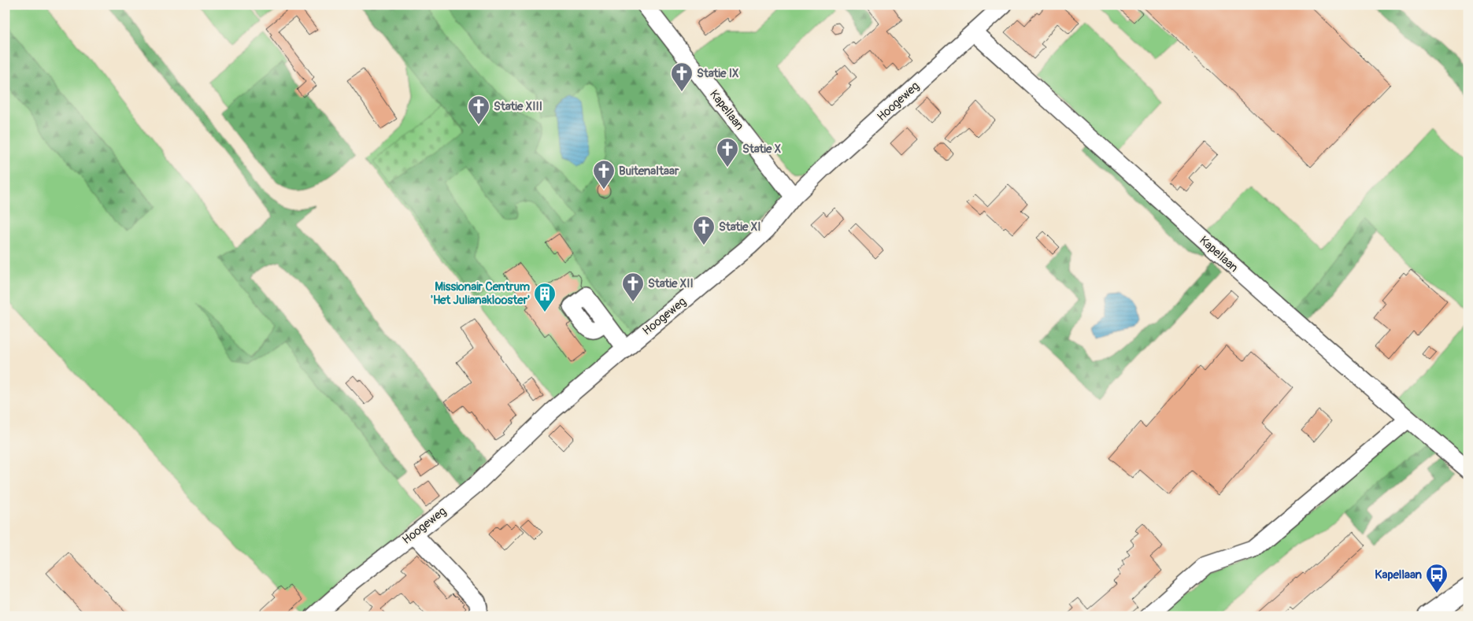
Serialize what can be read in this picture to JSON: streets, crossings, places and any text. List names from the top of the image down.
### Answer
{
  "streets": {
    "street": ["Hoogeweg", "Kapellaan"]
  },
  "crossings": [
    ["Hoogeweg", "Kapellaan"]
  ],
  "places": {
    "church": [
      "Statie IX",
      "Statie XIII",
      "Statie X",
      "Buitenaltaar",
      "Statie XI",
      "Statie XII"
    ],
    "building": ["Missionair Centrum 'Het Julianaklooster'"],
    "bus stop": ["Kapellaan"]
  }
}
